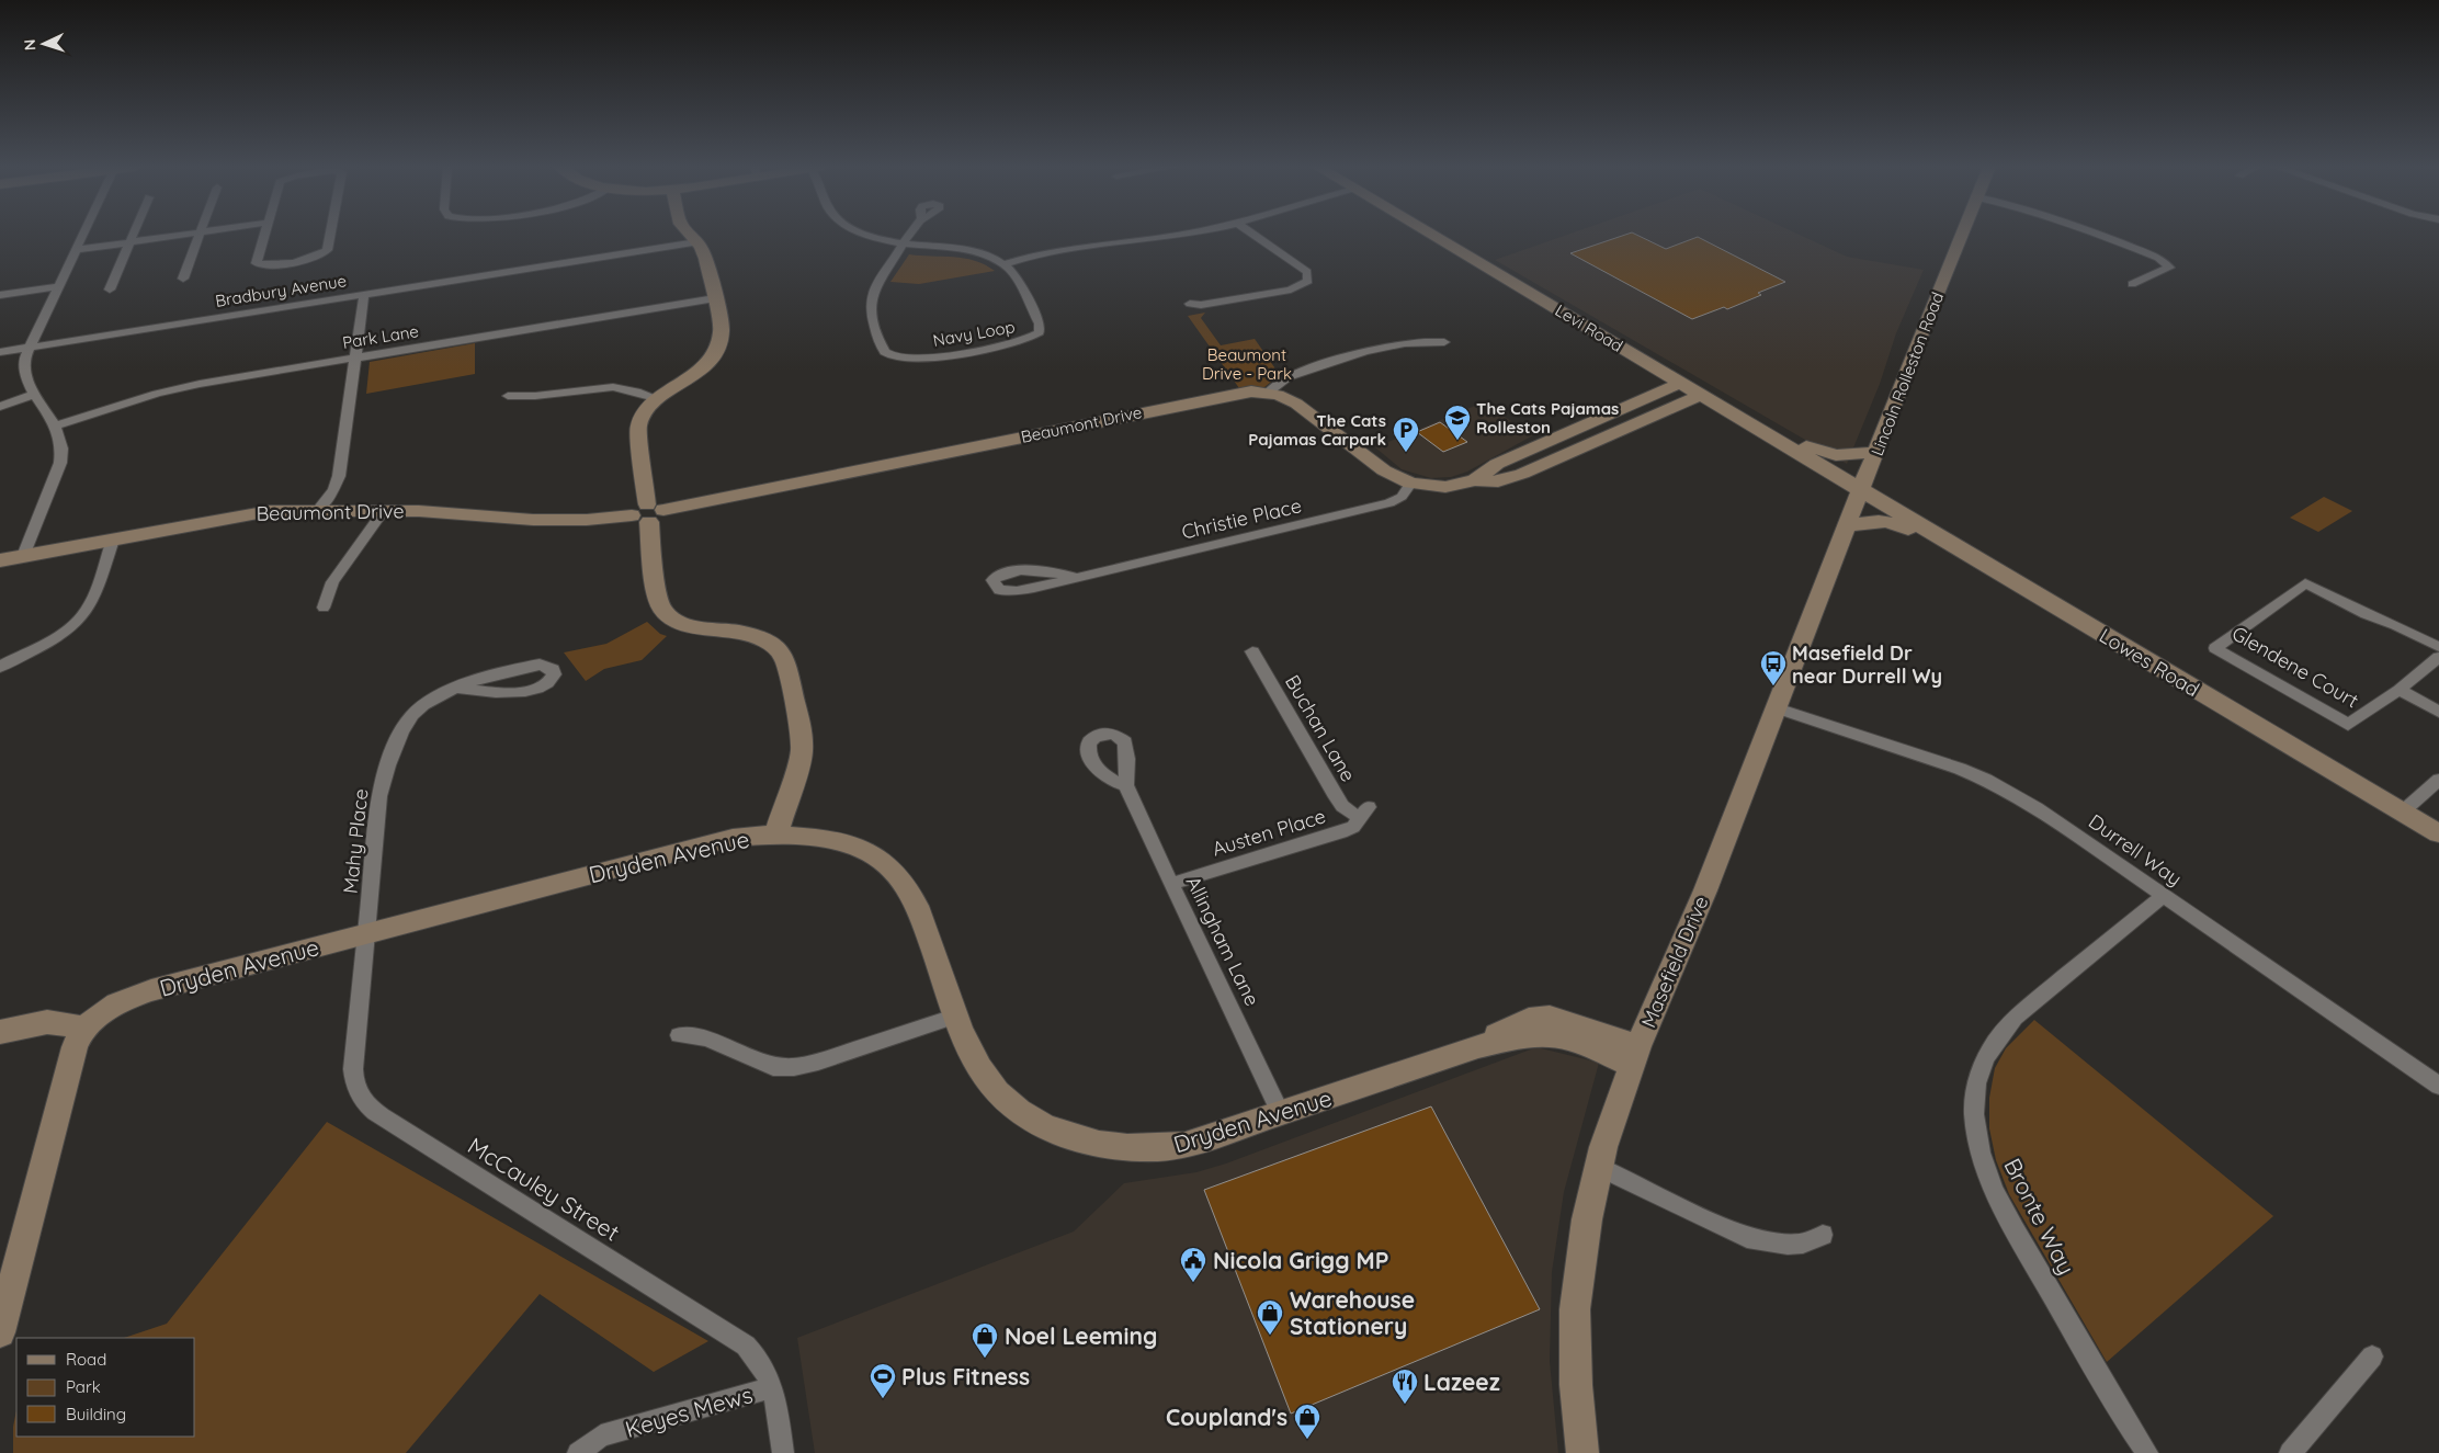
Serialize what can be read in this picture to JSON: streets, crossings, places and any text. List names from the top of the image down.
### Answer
{
  "streets": {
    "street": [
      "Bradbury Avenue",
      "Levi Road",
      "Navy Loop",
      "Park Lane",
      "Lincoln Rolleston Road",
      "Beaumont Drive",
      "Christie Place",
      "Lowes Road",
      "Glendene Court",
      "Buchan Lane",
      "Austen Place",
      "Mahy Place",
      "Durrell Way",
      "Dryden Avenue",
      "Allingham Lane",
      "Masefield Drive",
      "McCauley Street",
      "Bronte Way",
      "Keyes Mews"
    ]
  },
  "crossings": [
    ["Levi Road", "Lincoln Rolleston Road"],
    ["Levi Road", "Beaumont Drive"],
    ["Levi Road", "Lowes Road"],
    ["Levi Road", "Masefield Drive"],
    ["Lincoln Rolleston Road", "Lowes Road"],
    ["Lincoln Rolleston Road", "Masefield Drive"],
    ["Beaumont Drive", "Christie Place"],
    ["Lowes Road", "Masefield Drive"],
    ["Buchan Lane", "Austen Place"],
    ["Austen Place", "Allingham Lane"],
    ["Mahy Place", "Dryden Avenue"],
    ["Mahy Place", "McCauley Street"],
    ["Durrell Way", "Masefield Drive"],
    ["Durrell Way", "Bronte Way"],
    ["Dryden Avenue", "Allingham Lane"],
    ["Dryden Avenue", "Masefield Drive"],
    ["Dryden Avenue", "McCauley Street"],
    ["McCauley Street", "Keyes Mews"]
  ],
  "parks": ["Beaumont Drive - Park"],
  "places": {
    "school or university": ["The Cats Pajamas Rolleston"],
    "parking": ["The Cats Pajamas Carpark"],
    "bus stop": ["Masefield Dr near Durrell Wy"],
    "public building": ["Nicola Grigg MP"],
    "shop": ["Warehouse Stationery", "Noel Leeming", "Coupland's"],
    "sports": ["Plus Fitness"],
    "restaurant": ["Lazeez"]
  },
  "legend": ["Road", "Park", "Building"],
  "north": "left"
}
